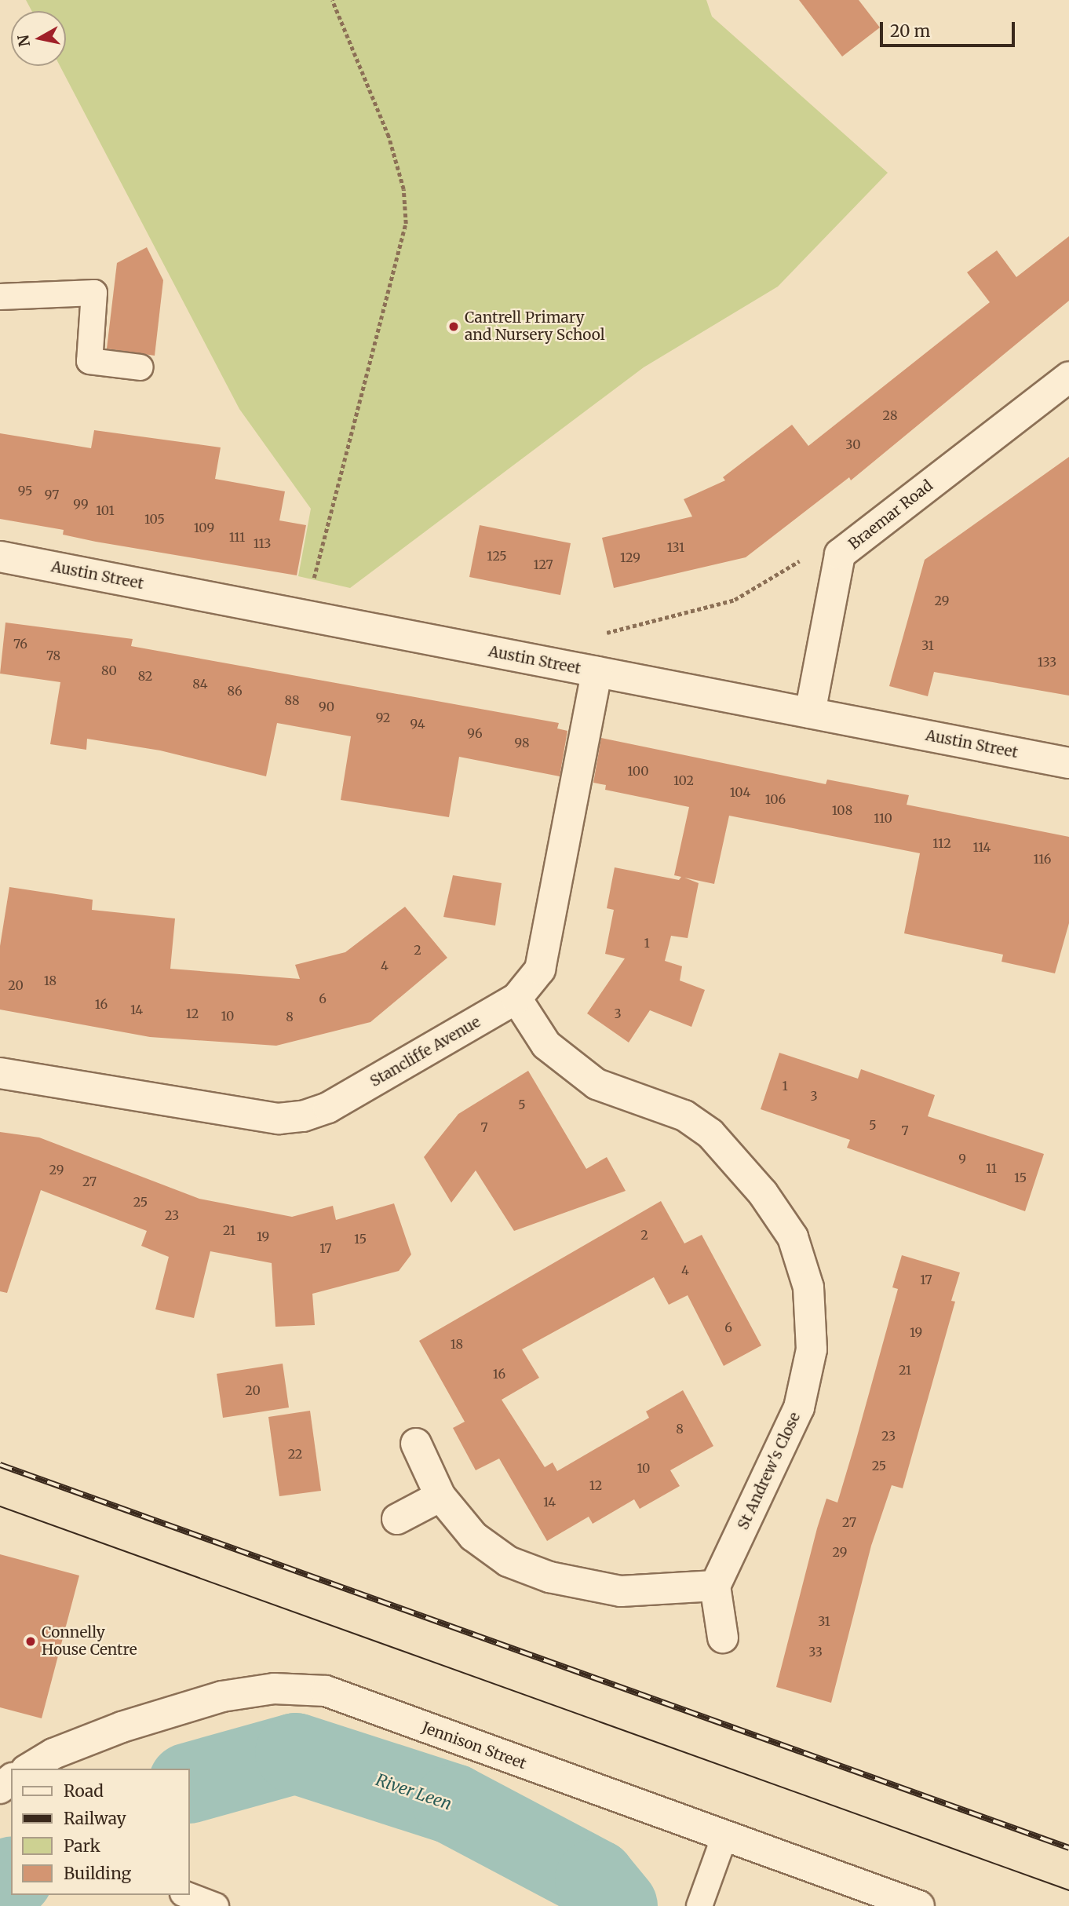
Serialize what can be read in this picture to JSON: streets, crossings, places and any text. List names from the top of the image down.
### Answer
{
  "streets": {
    "street": [
      "Braemar Road",
      "Austin Street",
      "Stancliffe Avenue",
      "St Andrew's Close",
      "Jennison Street"
    ]
  },
  "crossings": [
    ["Braemar Road", "Austin Street"],
    ["Austin Street", "Stancliffe Avenue"],
    ["Stancliffe Avenue", "St Andrew's Close"]
  ],
  "water": ["River Leen"],
  "places": ["Cantrell Primary and Nursery School", "Connelly House Centre"],
  "house_numbers": [
    "28",
    "30",
    "95",
    "97",
    "99",
    "101",
    "105",
    "109",
    "111",
    "113",
    "131",
    "125",
    "129",
    "127",
    "29",
    "76",
    "31",
    "78",
    "133",
    "80",
    "82",
    "84",
    "86",
    "88",
    "90",
    "92",
    "94",
    "96",
    "98",
    "100",
    "102",
    "104",
    "106",
    "108",
    "110",
    "112",
    "114",
    "116",
    "1",
    "2",
    "4",
    "18",
    "20",
    "6",
    "16",
    "14",
    "12",
    "3",
    "10",
    "8",
    "1",
    "3",
    "5",
    "5",
    "7",
    "7",
    "9",
    "11",
    "29",
    "15",
    "27",
    "25",
    "23",
    "21",
    "2",
    "19",
    "15",
    "17",
    "4",
    "17",
    "6",
    "19",
    "18",
    "21",
    "16",
    "20",
    "8",
    "23",
    "22",
    "25",
    "10",
    "12",
    "14",
    "27",
    "29",
    "31",
    "33"
  ],
  "legend": [
    "Road",
    "Railway",
    "Park",
    "Building"
  ],
  "scale_bar": "20 m",
  "north": "left"
}
